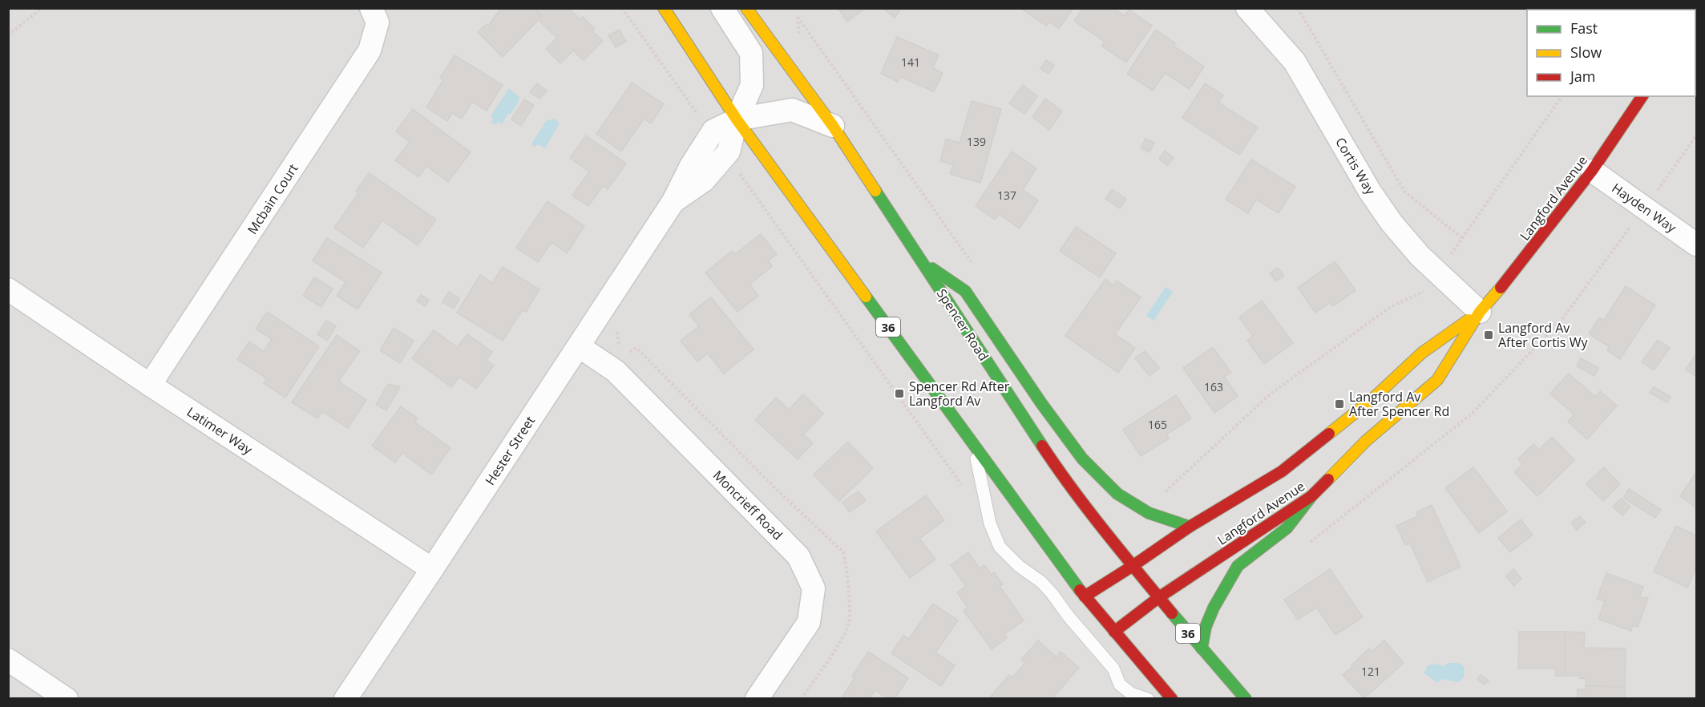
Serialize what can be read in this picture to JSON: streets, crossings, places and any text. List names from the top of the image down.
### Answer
{
  "streets": {
    "main road": ["Langford Avenue", "Spencer Road", "36"],
    "street": [
      "Cortis Way",
      "Mcbain Court",
      "Hayden Way",
      "Latimer Way",
      "Hester Street",
      "Moncrieff Road"
    ]
  },
  "crossings": [
    ["Cortis Way", "Langford Avenue"],
    ["Langford Avenue", "Hayden Way"],
    ["Langford Avenue", "Spencer Road"],
    ["Langford Avenue", "36"],
    ["Mcbain Court", "Latimer Way"],
    ["Spencer Road", "Hester Street"],
    ["36", "Hester Street"],
    ["Latimer Way", "Hester Street"],
    ["Hester Street", "Moncrieff Road"]
  ],
  "places": {
    "transit": ["Langford Av After Cortis Wy", "Spencer Rd After Langford Av", "Langford Av After Spencer Rd"]
  },
  "house_numbers": [
    "141",
    "139",
    "137",
    "163",
    "165",
    "121"
  ],
  "legend": ["Fast", "Slow", "Jam"]
}
